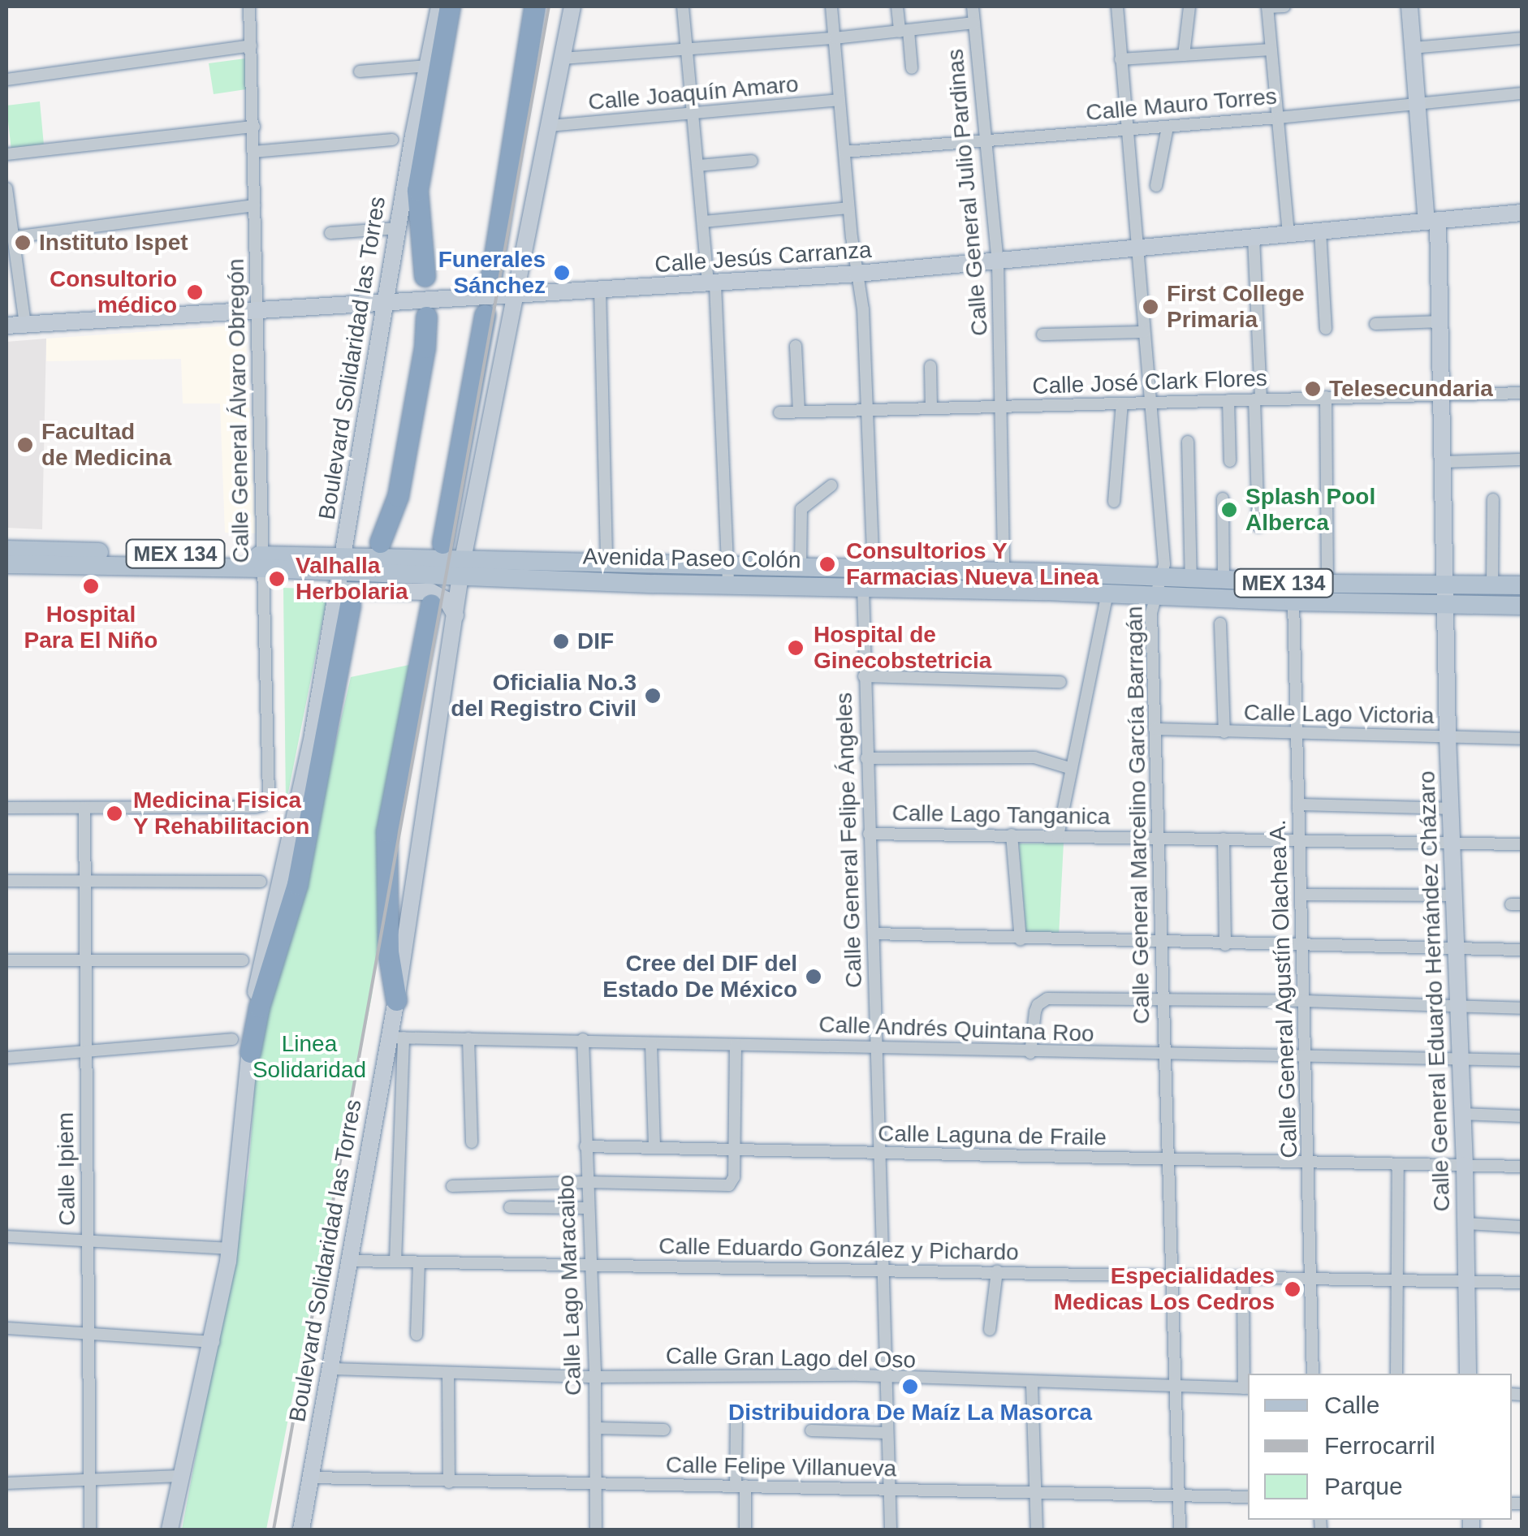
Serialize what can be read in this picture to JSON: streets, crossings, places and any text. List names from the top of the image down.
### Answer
{
  "streets": {
    "highway": ["Boulevard Solidaridad las Torres"],
    "main road": [
      "Calle Jesús Carranza",
      "MEX 134",
      "Avenida Paseo Colón",
      "Calle General Eduardo Hernández Cházaro"
    ],
    "street": [
      "Calle Joaquín Amaro",
      "Calle Mauro Torres",
      "Calle General Julio Pardinas",
      "Calle José Clark Flores",
      "Calle General Álvaro Obregón",
      "Calle Lago Victoria",
      "Calle Lago Tanganica",
      "Calle General Marcelino García Barragán",
      "Calle General Felipe Ángeles",
      "Calle General Agustín Olachea A.",
      "Calle Andrés Quintana Roo",
      "Calle Laguna de Fraile",
      "Calle Ipiem",
      "Calle Eduardo González y Pichardo",
      "Calle Lago Maracaibo",
      "Calle Gran Lago del Oso",
      "Calle Felipe Villanueva"
    ]
  },
  "crossings": [
    ["Calle Joaquín Amaro", "Boulevard Solidaridad las Torres"],
    ["Calle Mauro Torres", "Calle General Julio Pardinas"],
    ["Calle Mauro Torres", "Calle General Marcelino García Barragán"],
    ["Calle Mauro Torres", "Calle General Eduardo Hernández Cházaro"],
    ["Calle General Julio Pardinas", "Calle Jesús Carranza"],
    ["Calle General Julio Pardinas", "Calle José Clark Flores"],
    ["Calle General Julio Pardinas", "Avenida Paseo Colón"],
    ["Calle Jesús Carranza", "Boulevard Solidaridad las Torres"],
    ["Calle Jesús Carranza", "Calle General Álvaro Obregón"],
    ["Calle Jesús Carranza", "Calle General Marcelino García Barragán"],
    ["Calle Jesús Carranza", "Calle General Eduardo Hernández Cházaro"],
    ["Boulevard Solidaridad las Torres", "Avenida Paseo Colón"],
    ["Boulevard Solidaridad las Torres", "Calle Andrés Quintana Roo"],
    ["Boulevard Solidaridad las Torres", "Calle Eduardo González y Pichardo"],
    ["Boulevard Solidaridad las Torres", "Calle Gran Lago del Oso"],
    ["Boulevard Solidaridad las Torres", "Calle Felipe Villanueva"],
    ["Calle José Clark Flores", "Calle General Marcelino García Barragán"],
    ["Calle José Clark Flores", "Calle General Eduardo Hernández Cházaro"],
    ["Calle General Álvaro Obregón", "Avenida Paseo Colón"],
    ["Calle General Álvaro Obregón", "Calle Ipiem"],
    ["Avenida Paseo Colón", "Calle General Marcelino García Barragán"],
    ["Avenida Paseo Colón", "Calle General Felipe Ángeles"],
    ["Avenida Paseo Colón", "Calle General Agustín Olachea A."],
    ["Avenida Paseo Colón", "Calle General Eduardo Hernández Cházaro"],
    ["Calle Lago Victoria", "Calle General Marcelino García Barragán"],
    ["Calle Lago Victoria", "Calle General Agustín Olachea A."],
    ["Calle Lago Victoria", "Calle General Eduardo Hernández Cházaro"],
    ["Calle Lago Tanganica", "Calle General Marcelino García Barragán"],
    ["Calle Lago Tanganica", "Calle General Felipe Ángeles"],
    ["Calle Lago Tanganica", "Calle General Agustín Olachea A."],
    ["Calle Lago Tanganica", "Calle General Eduardo Hernández Cházaro"],
    ["Calle General Marcelino García Barragán", "Calle Andrés Quintana Roo"],
    ["Calle General Marcelino García Barragán", "Calle Laguna de Fraile"],
    ["Calle General Marcelino García Barragán", "Calle Eduardo González y Pichardo"],
    ["Calle General Marcelino García Barragán", "Calle Gran Lago del Oso"],
    ["Calle General Marcelino García Barragán", "Calle Felipe Villanueva"],
    ["Calle General Felipe Ángeles", "Calle Andrés Quintana Roo"],
    ["Calle General Felipe Ángeles", "Calle Laguna de Fraile"],
    ["Calle General Felipe Ángeles", "Calle Eduardo González y Pichardo"],
    ["Calle General Felipe Ángeles", "Calle Gran Lago del Oso"],
    ["Calle General Felipe Ángeles", "Calle Felipe Villanueva"],
    ["Calle General Agustín Olachea A.", "Calle Andrés Quintana Roo"],
    ["Calle General Agustín Olachea A.", "Calle Laguna de Fraile"],
    ["Calle General Agustín Olachea A.", "Calle Eduardo González y Pichardo"],
    ["Calle General Eduardo Hernández Cházaro", "Calle Andrés Quintana Roo"],
    ["Calle General Eduardo Hernández Cházaro", "Calle Laguna de Fraile"],
    ["Calle General Eduardo Hernández Cházaro", "Calle Eduardo González y Pichardo"],
    ["Calle Andrés Quintana Roo", "Calle Lago Maracaibo"],
    ["Calle Laguna de Fraile", "Calle Lago Maracaibo"],
    ["Calle Eduardo González y Pichardo", "Calle Lago Maracaibo"],
    ["Calle Lago Maracaibo", "Calle Gran Lago del Oso"],
    ["Calle Lago Maracaibo", "Calle Felipe Villanueva"]
  ],
  "parks": ["Linea Solidaridad"],
  "places": [
    "Instituto Ispet",
    "Funerales Sánchez",
    "Consultorio médico",
    "First College Primaria",
    "Telesecundaria",
    "Facultad de Medicina",
    "Splash Pool Alberca",
    "Consultorios Y Farmacias Nueva Linea",
    "Valhalla Herbolaria",
    "Hospital Para El Niño",
    "DIF",
    "Hospital de Ginecobstetricia",
    "Oficialia No.3 del Registro Civil",
    "Medicina Fisica Y Rehabilitacion",
    "Cree del DIF del Estado De México",
    "Especialidades Medicas Los Cedros",
    "Distribuidora De Maíz La Masorca"
  ],
  "legend": ["Calle", "Ferrocarril", "Parque"]
}
